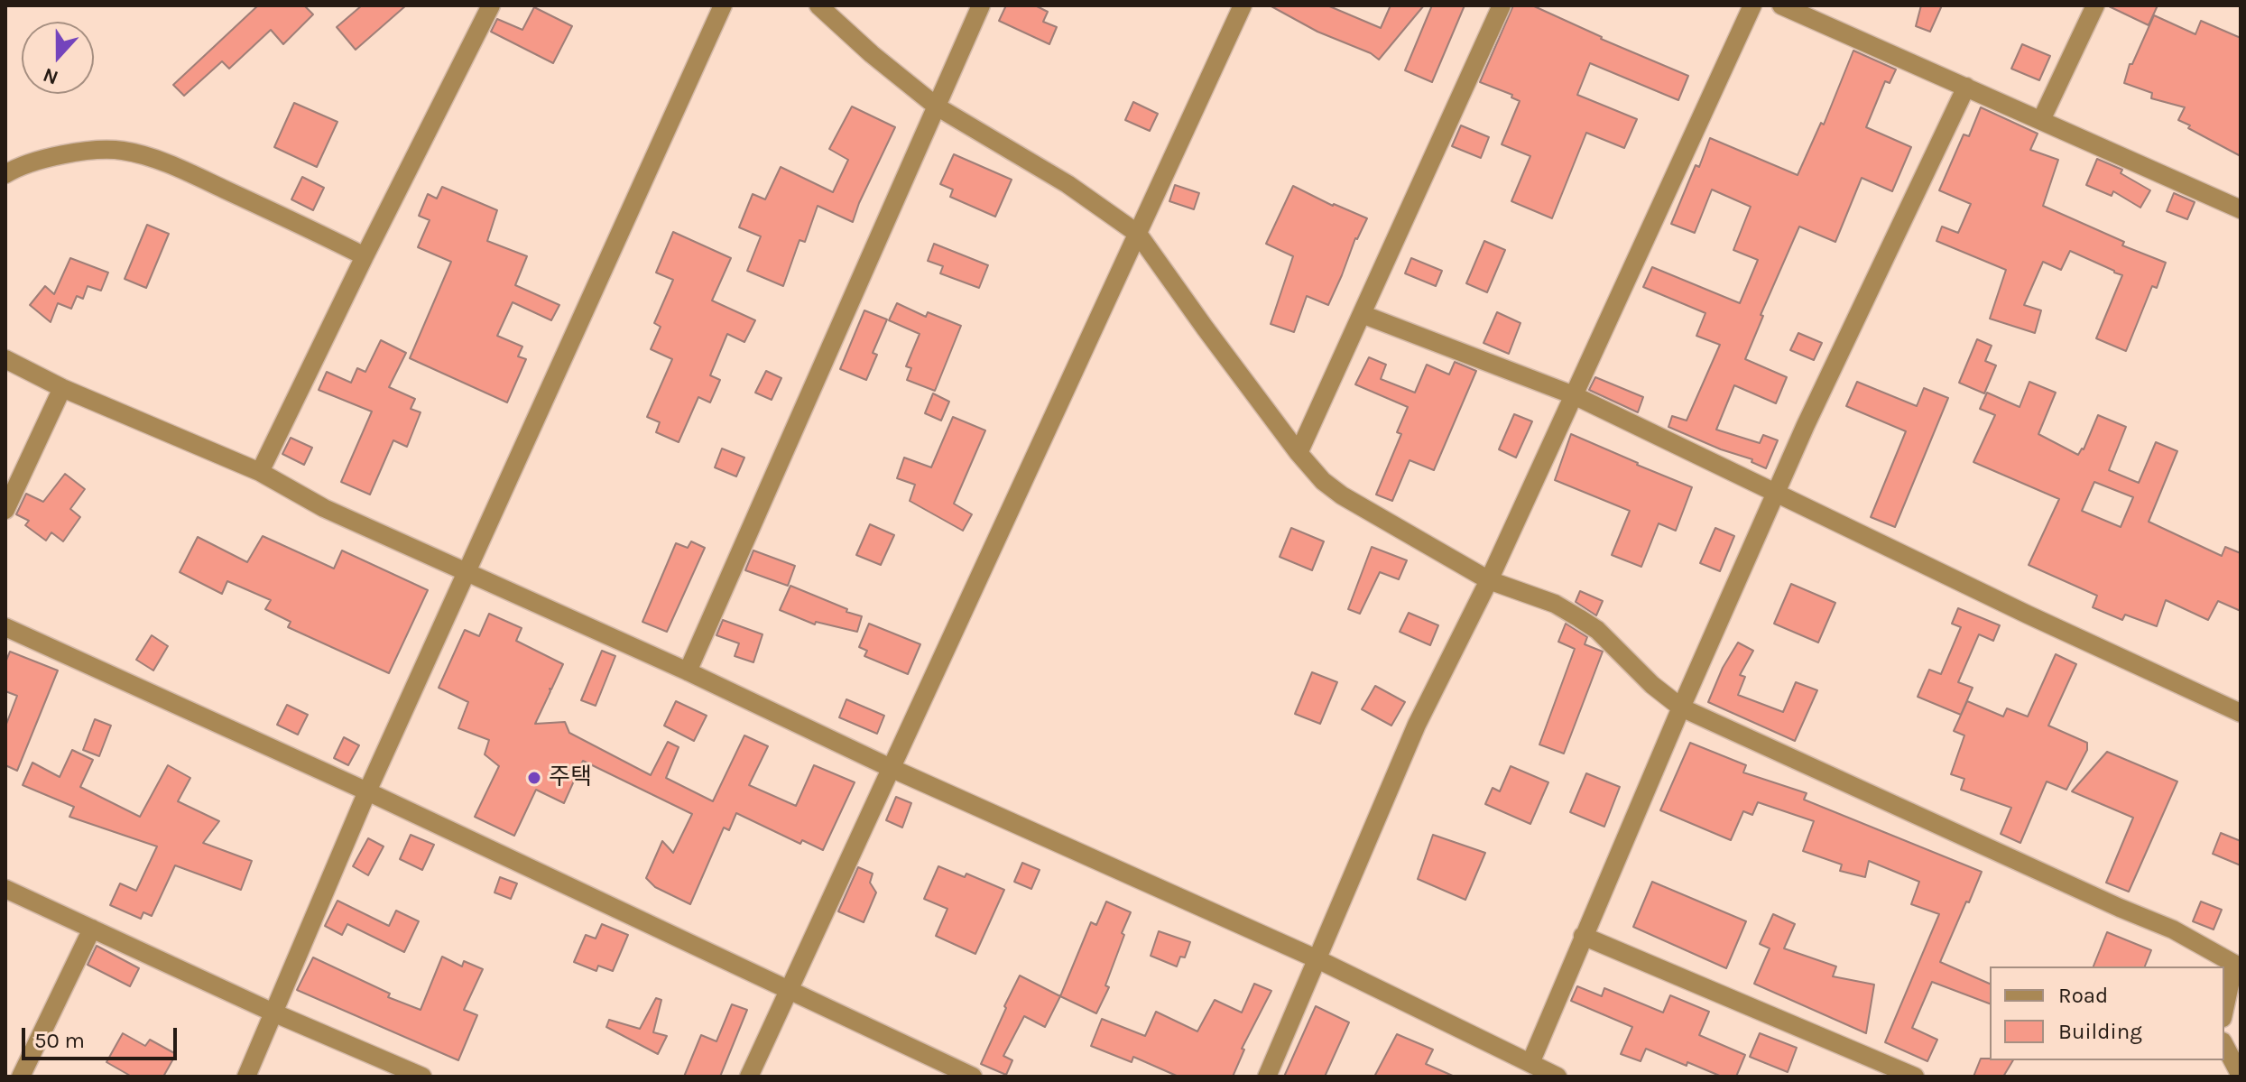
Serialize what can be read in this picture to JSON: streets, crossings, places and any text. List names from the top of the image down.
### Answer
{
  "places": ["주택"],
  "legend": ["Road", "Building"],
  "scale_bar": "50 m",
  "north": "bottom"
}
